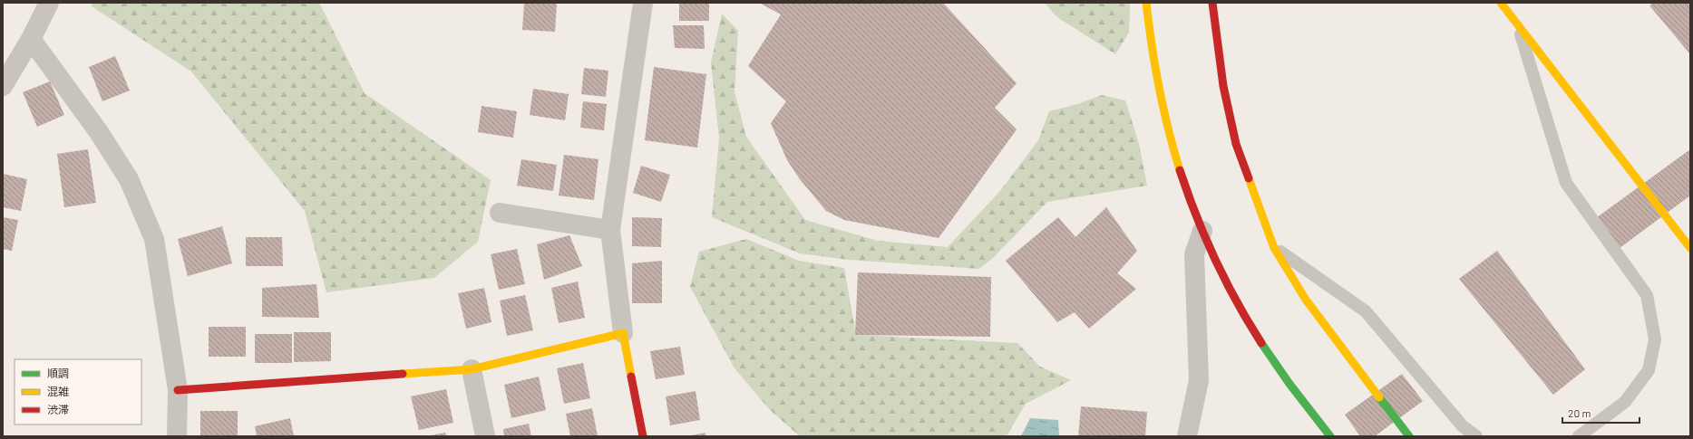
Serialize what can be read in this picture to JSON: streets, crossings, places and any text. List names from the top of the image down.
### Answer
{
  "legend": ["順調", "混雑", "渋滞"],
  "scale_bar": "20 m"
}
